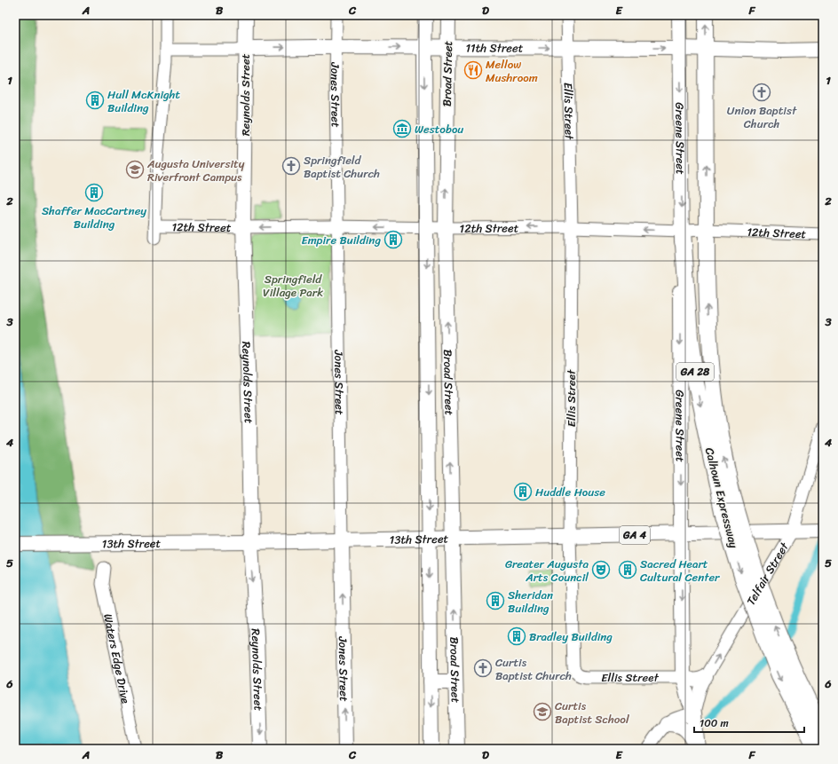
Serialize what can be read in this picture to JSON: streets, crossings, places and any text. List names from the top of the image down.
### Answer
{
  "streets": {
    "highway": ["GA 28", "Calhoun Expressway"],
    "main road": [
      "11th Street",
      "Broad Street",
      "Reynolds Street",
      "Jones Street",
      "Greene Street",
      "GA 4",
      "13th Street"
    ],
    "street": [
      "Ellis Street",
      "12th Street",
      "Telfair Street",
      "Waters Edge Drive"
    ]
  },
  "crossings": [
    ["11th Street", "Broad Street"],
    ["11th Street", "Reynolds Street"],
    ["11th Street", "Jones Street"],
    ["11th Street", "Ellis Street"],
    ["11th Street", "Greene Street"],
    ["11th Street", "GA 28"],
    ["Broad Street", "12th Street"],
    ["Broad Street", "13th Street"],
    ["Reynolds Street", "12th Street"],
    ["Reynolds Street", "13th Street"],
    ["Jones Street", "12th Street"],
    ["Jones Street", "13th Street"],
    ["Ellis Street", "Greene Street"],
    ["Ellis Street", "12th Street"],
    ["Ellis Street", "13th Street"],
    ["Greene Street", "12th Street"],
    ["Greene Street", "Calhoun Expressway"],
    ["Greene Street", "13th Street"],
    ["Greene Street", "Telfair Street"],
    ["12th Street", "GA 28"],
    ["12th Street", "Calhoun Expressway"],
    ["GA 28", "Calhoun Expressway"],
    ["13th Street", "Telfair Street"]
  ],
  "one_way": [
    "11th Street",
    "Greene Street",
    "12th Street",
    "Telfair Street"
  ],
  "parks": ["Springfield Village Park"],
  "places": {
    "restaurant": ["Mellow Mushroom"],
    "church": ["Union Baptist Church", "Springfield Baptist Church", "Curtis Baptist Church"],
    "building": [
      "Hull McKnight Building",
      "Shaffer MacCartney Building",
      "Empire Building",
      "Huddle House",
      "Sacred Heart Cultural Center",
      "Sheridan Building",
      "Bradley Building"
    ],
    "museum": ["Westobou"],
    "school or university": ["Augusta University Riverfront Campus", "Curtis Baptist School"],
    "theatre": ["Greater Augusta Arts Council"]
  },
  "scale_bar": "100 m",
  "grid": {
    "columns": [
      "A",
      "B",
      "C",
      "D",
      "E",
      "F"
    ],
    "rows": [
      "1",
      "2",
      "3",
      "4",
      "5",
      "6"
    ]
  }
}
